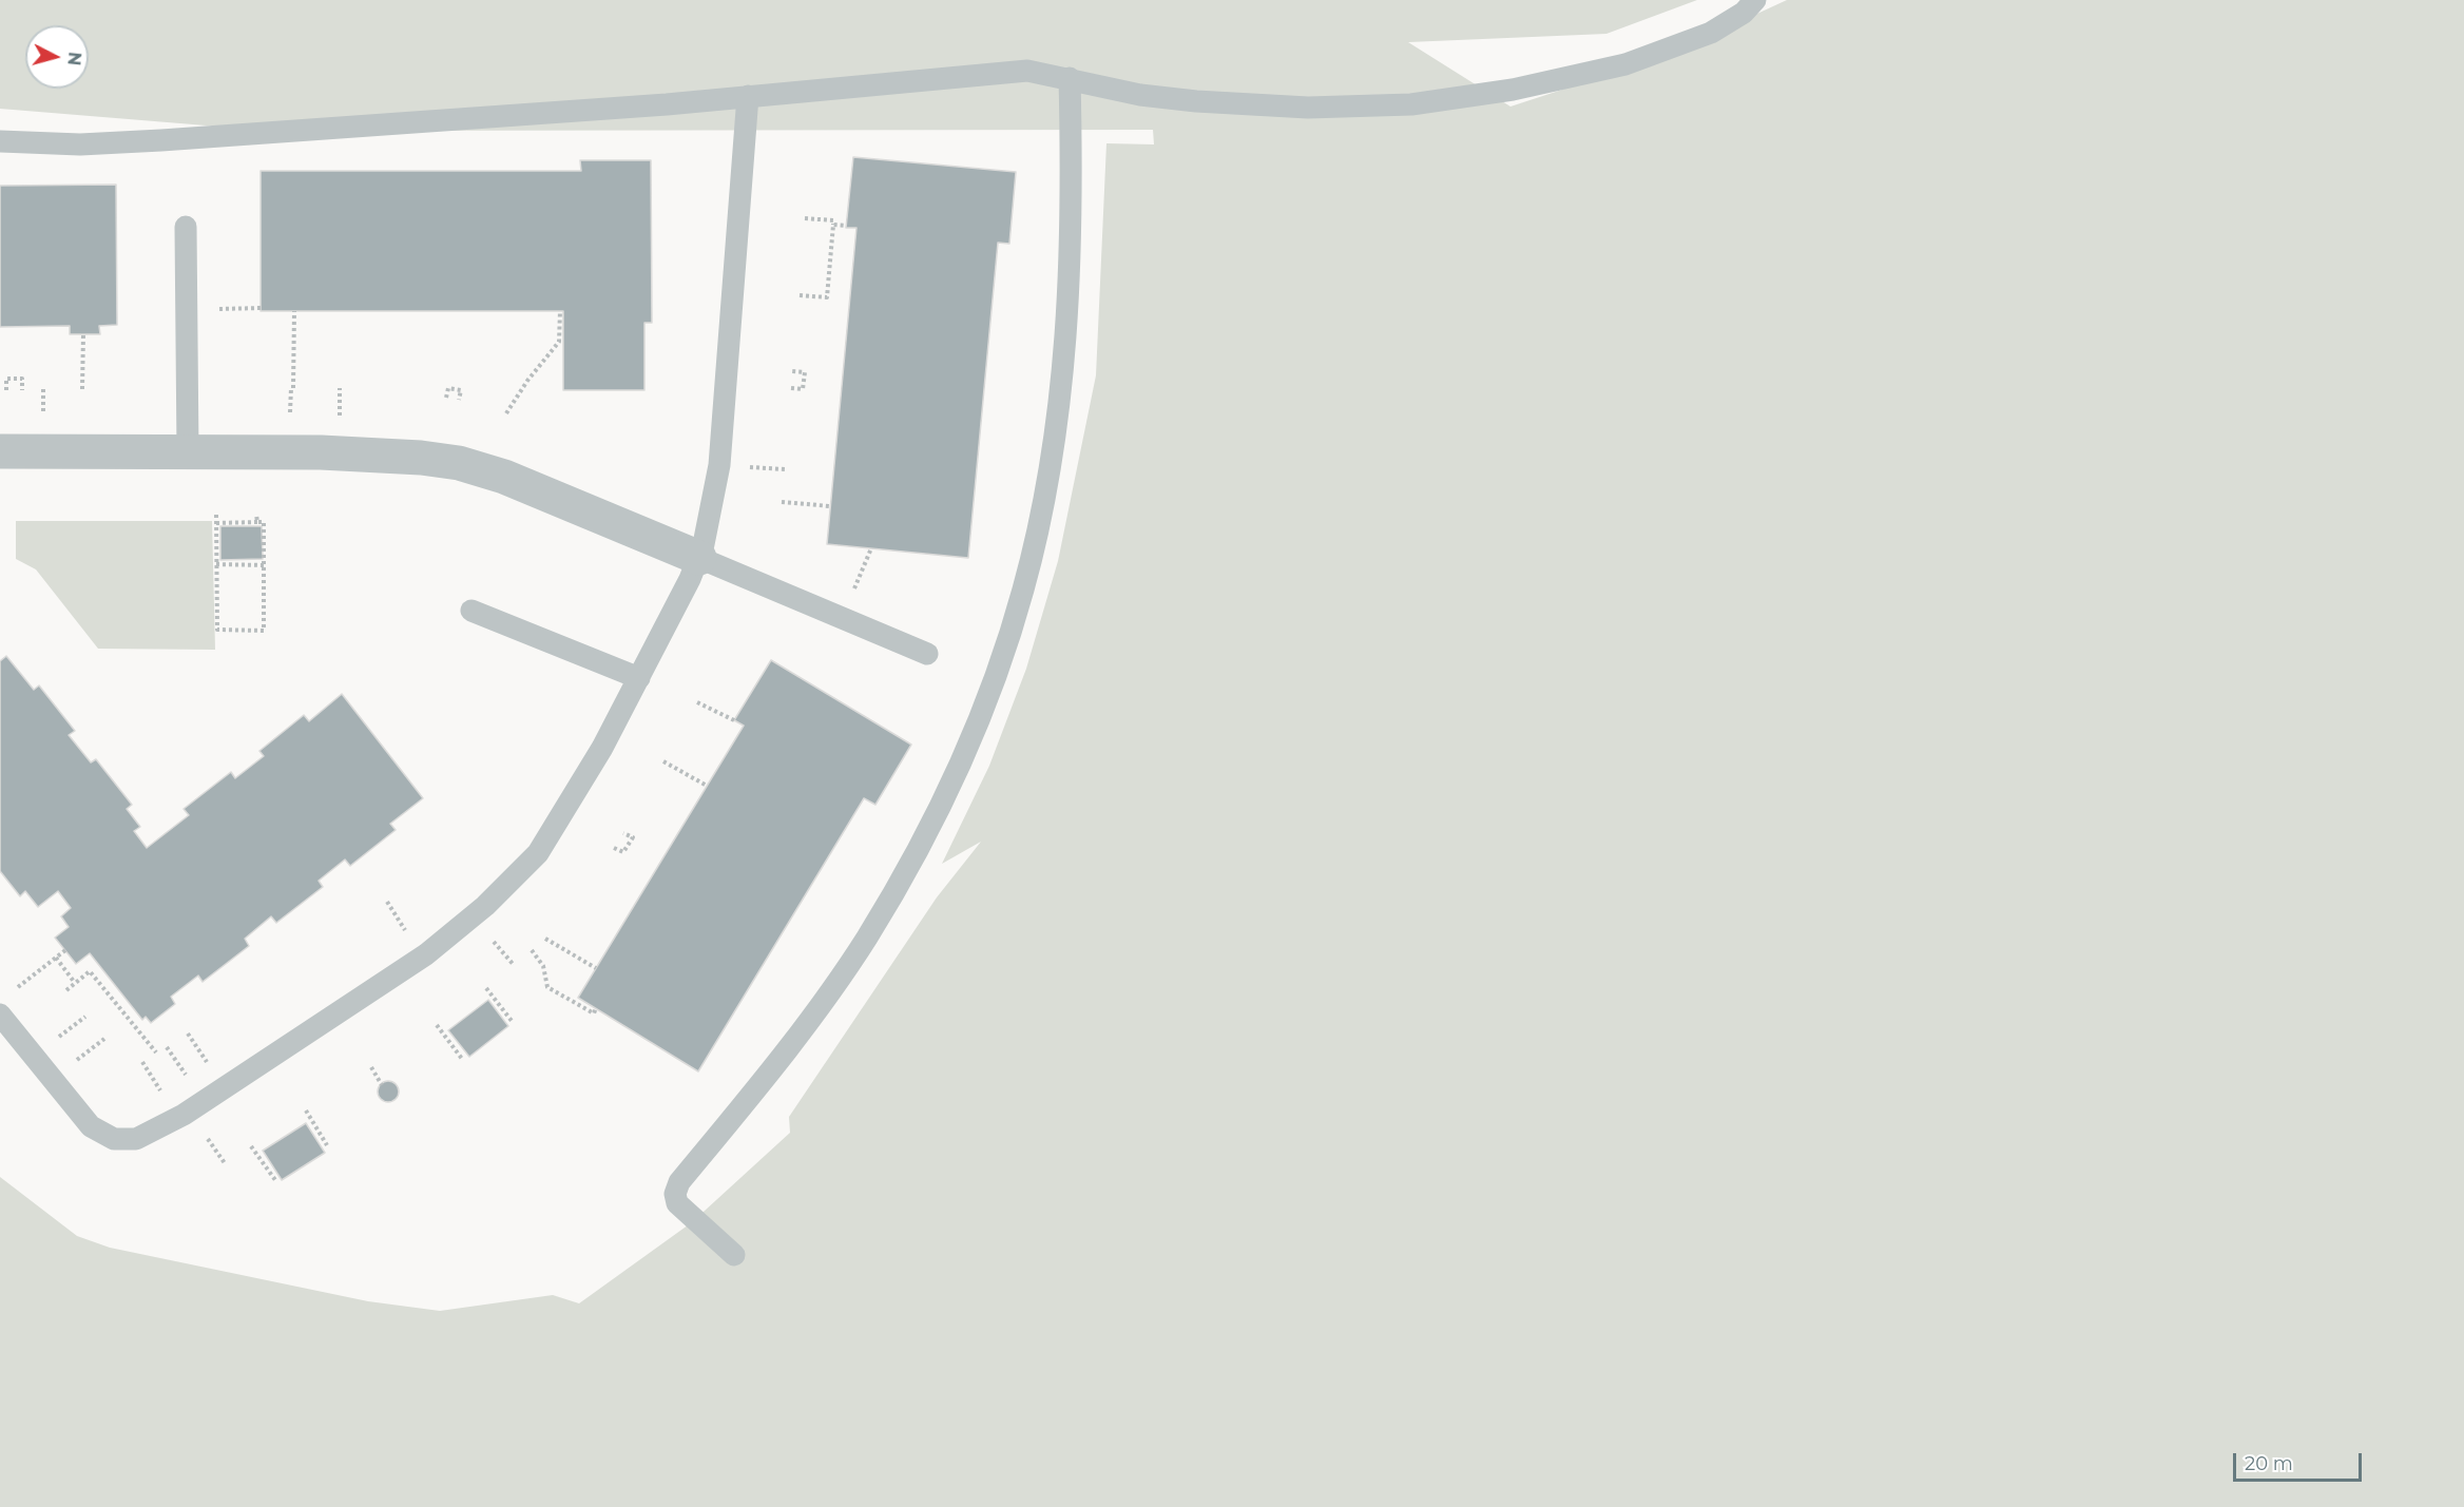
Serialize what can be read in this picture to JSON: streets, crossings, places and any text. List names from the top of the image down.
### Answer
{
  "scale_bar": "20 m",
  "north": "right"
}
